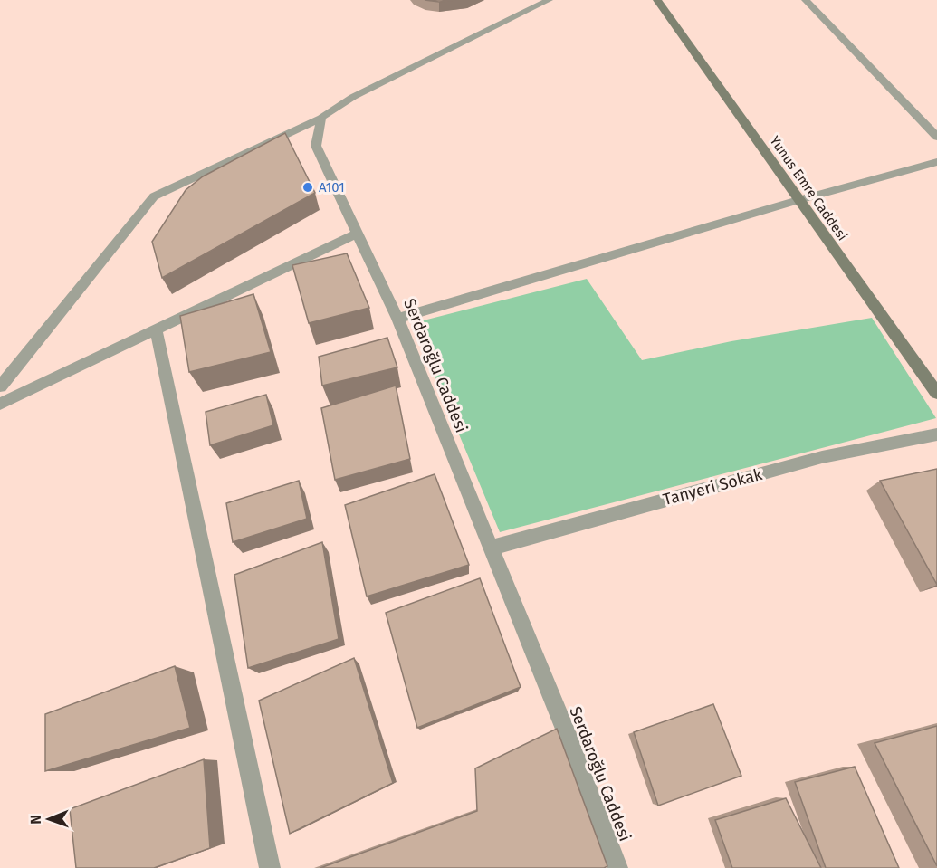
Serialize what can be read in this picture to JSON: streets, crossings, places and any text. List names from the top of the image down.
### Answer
{
  "streets": {
    "main road": ["Yunus Emre Caddesi"],
    "street": ["Serdaroğlu Caddesi", "Tanyeri Sokak"]
  },
  "crossings": [
    ["Serdaroğlu Caddesi", "Tanyeri Sokak"]
  ],
  "places": ["A101"],
  "north": "left"
}
